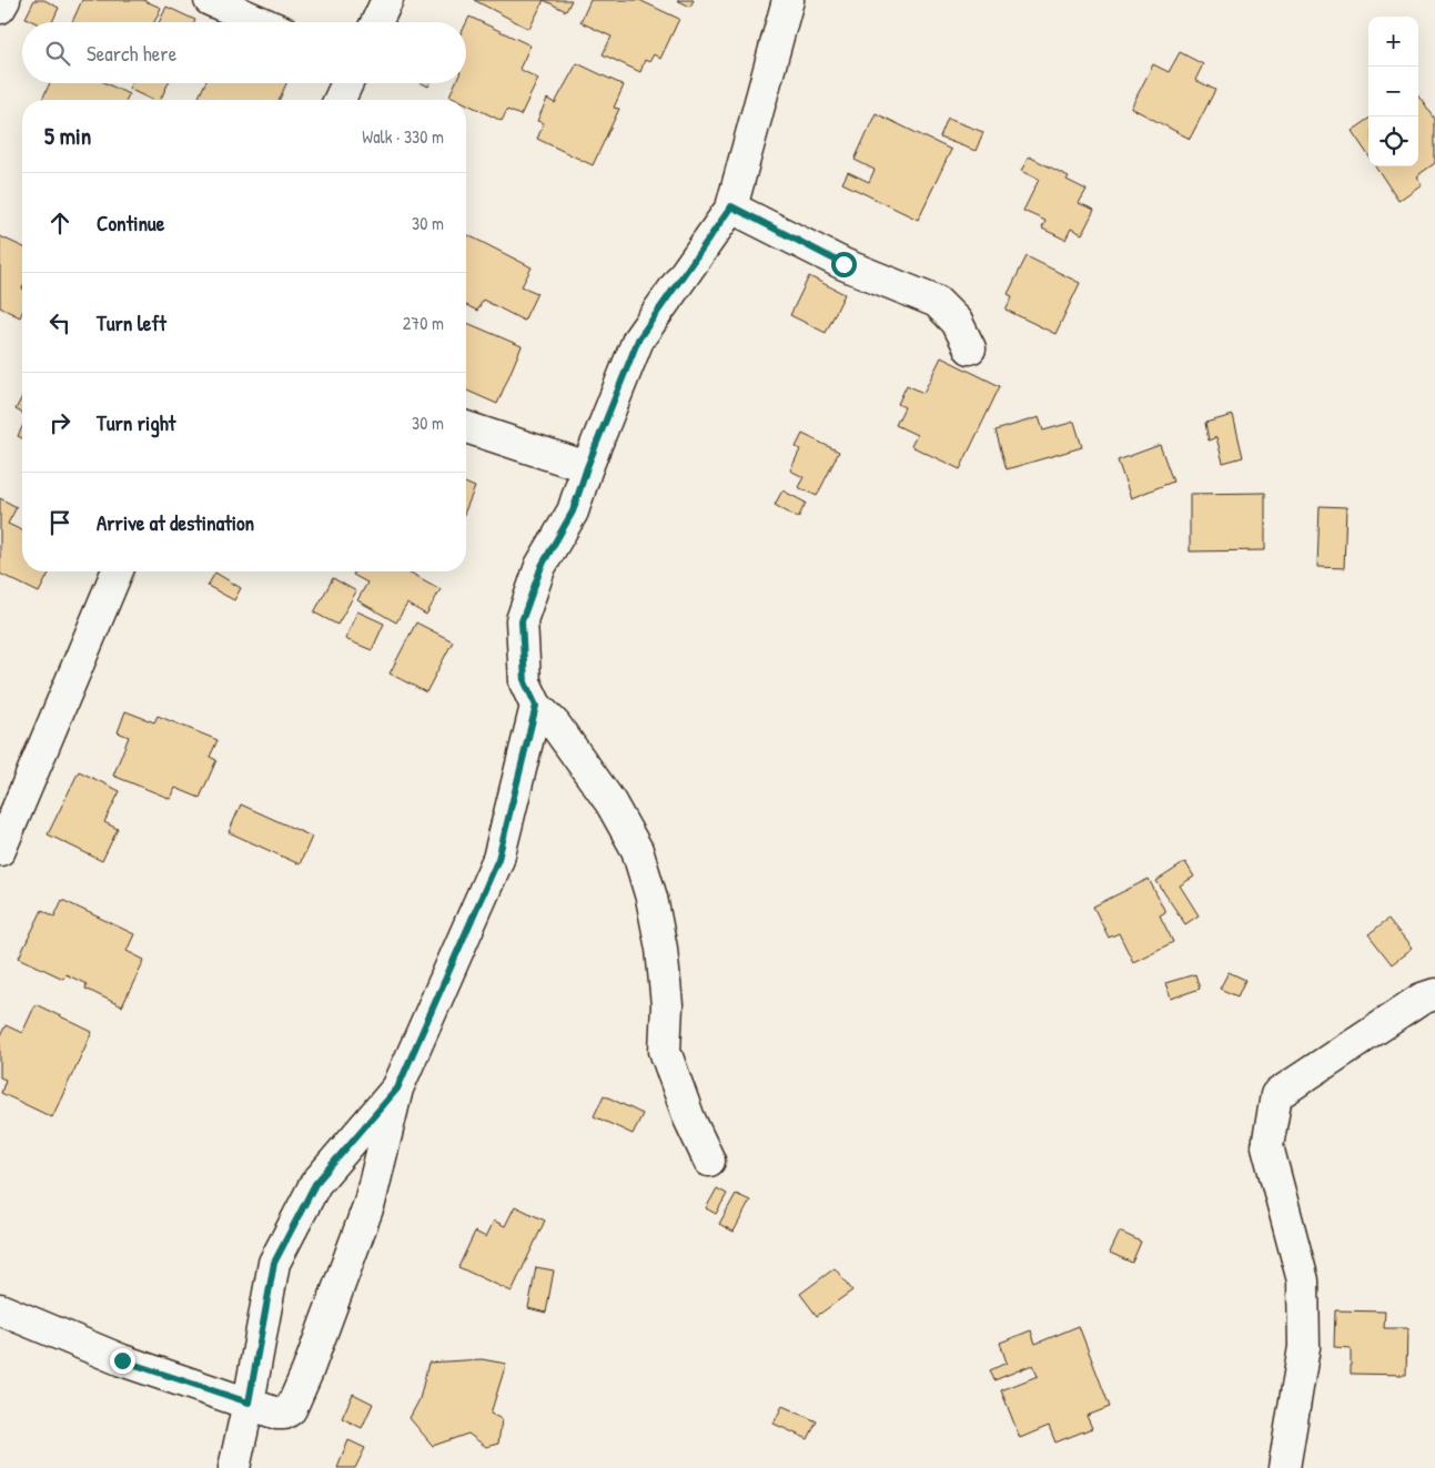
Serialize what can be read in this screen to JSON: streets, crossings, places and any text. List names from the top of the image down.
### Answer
{
  "page": {
    "map_buttons": ["+", "−"],
    "search": "Search here",
    "heading": ["5 min", "Walk · 330 m"],
    "list": [
      ["Continue", "30 m"],
      ["Turn left", "270 m"],
      ["Turn right", "30 m"],
      "Arrive at destination"
    ]
  }
}
